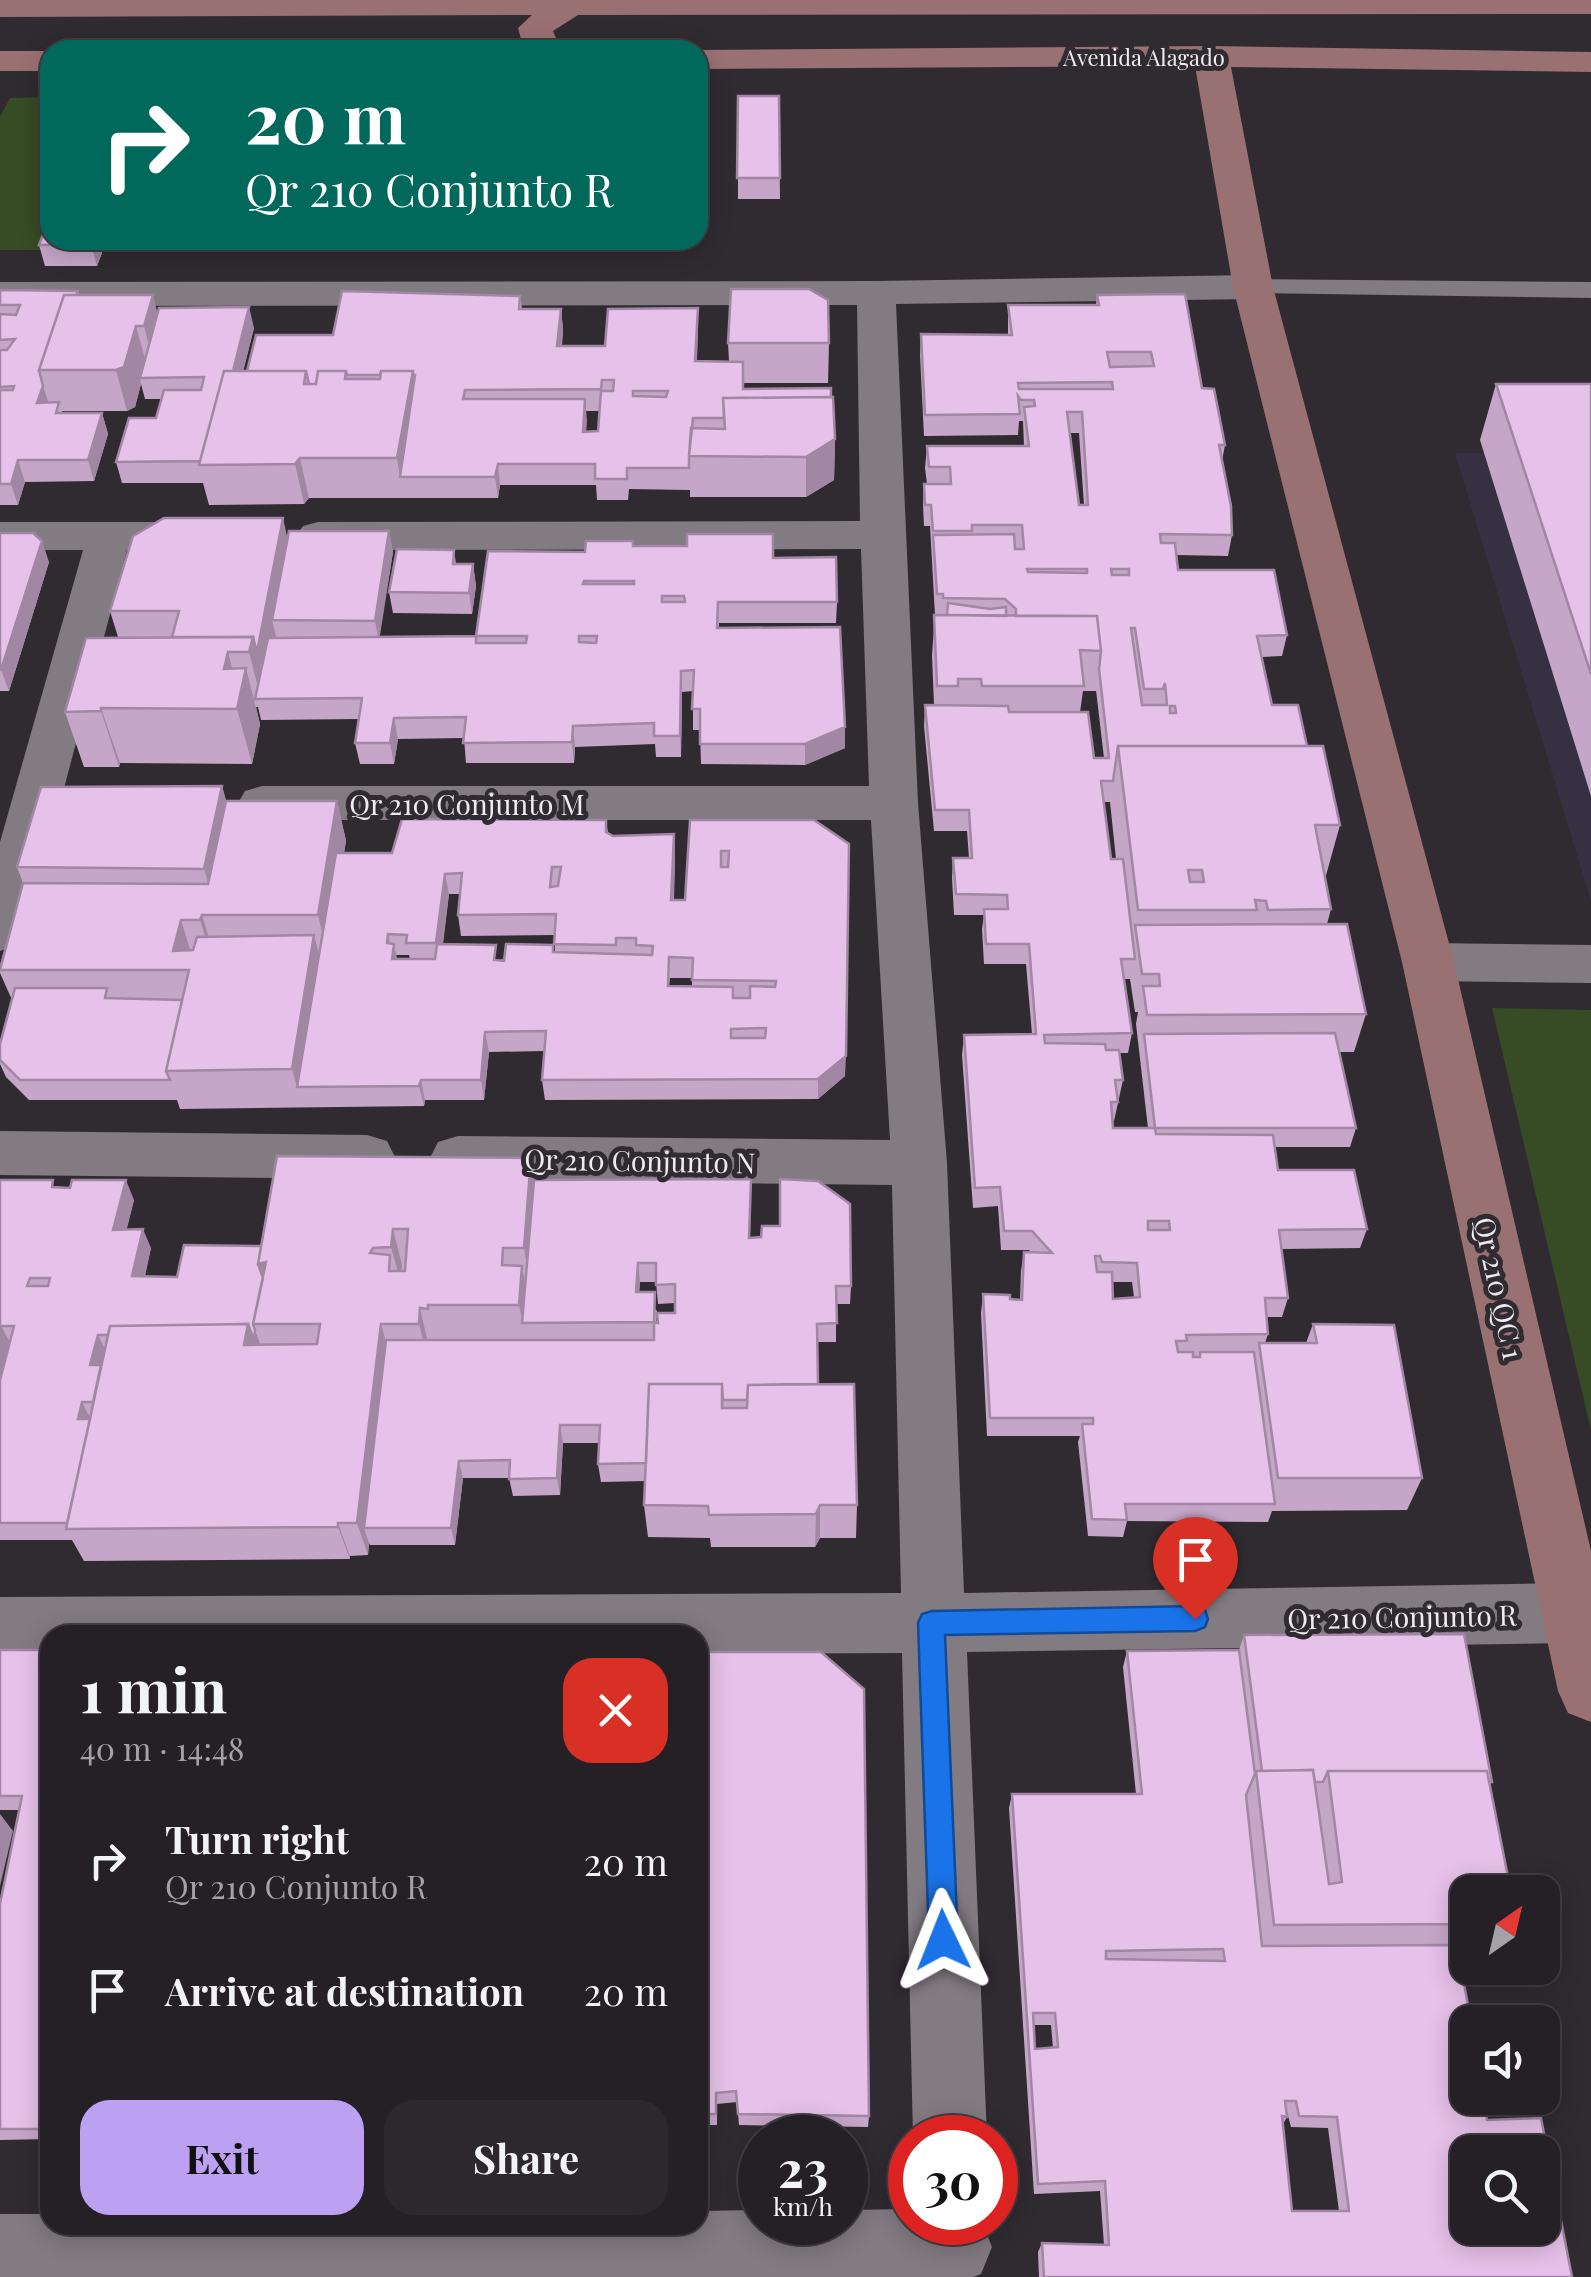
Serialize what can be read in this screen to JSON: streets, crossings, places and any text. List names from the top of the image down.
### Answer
{
  "streets": {
    "main road": ["Avenida Alagado", "Qr 210 QC 1"],
    "street": ["Qr 210 Conjunto M", "Qr 210 Conjunto N", "Qr 210 Conjunto R"]
  },
  "crossings": [
    ["Avenida Alagado", "Qr 210 QC 1"],
    ["Qr 210 QC 1", "Qr 210 Conjunto R"]
  ],
  "north": "top right",
  "page": {
    "turn": ["20 m", "Qr 210 Conjunto R"],
    "heading": ["1 min", "40 m · 14:48"],
    "list": [
      {
        "name": "Turn right",
        "note": "Qr 210 Conjunto R",
        "value": "20 m"
      },
      {
        "name": "Arrive at destination",
        "value": "20 m"
      }
    ],
    "buttons": ["Exit", "Share"],
    "speed": "23 km/h",
    "limit": "30"
  }
}
